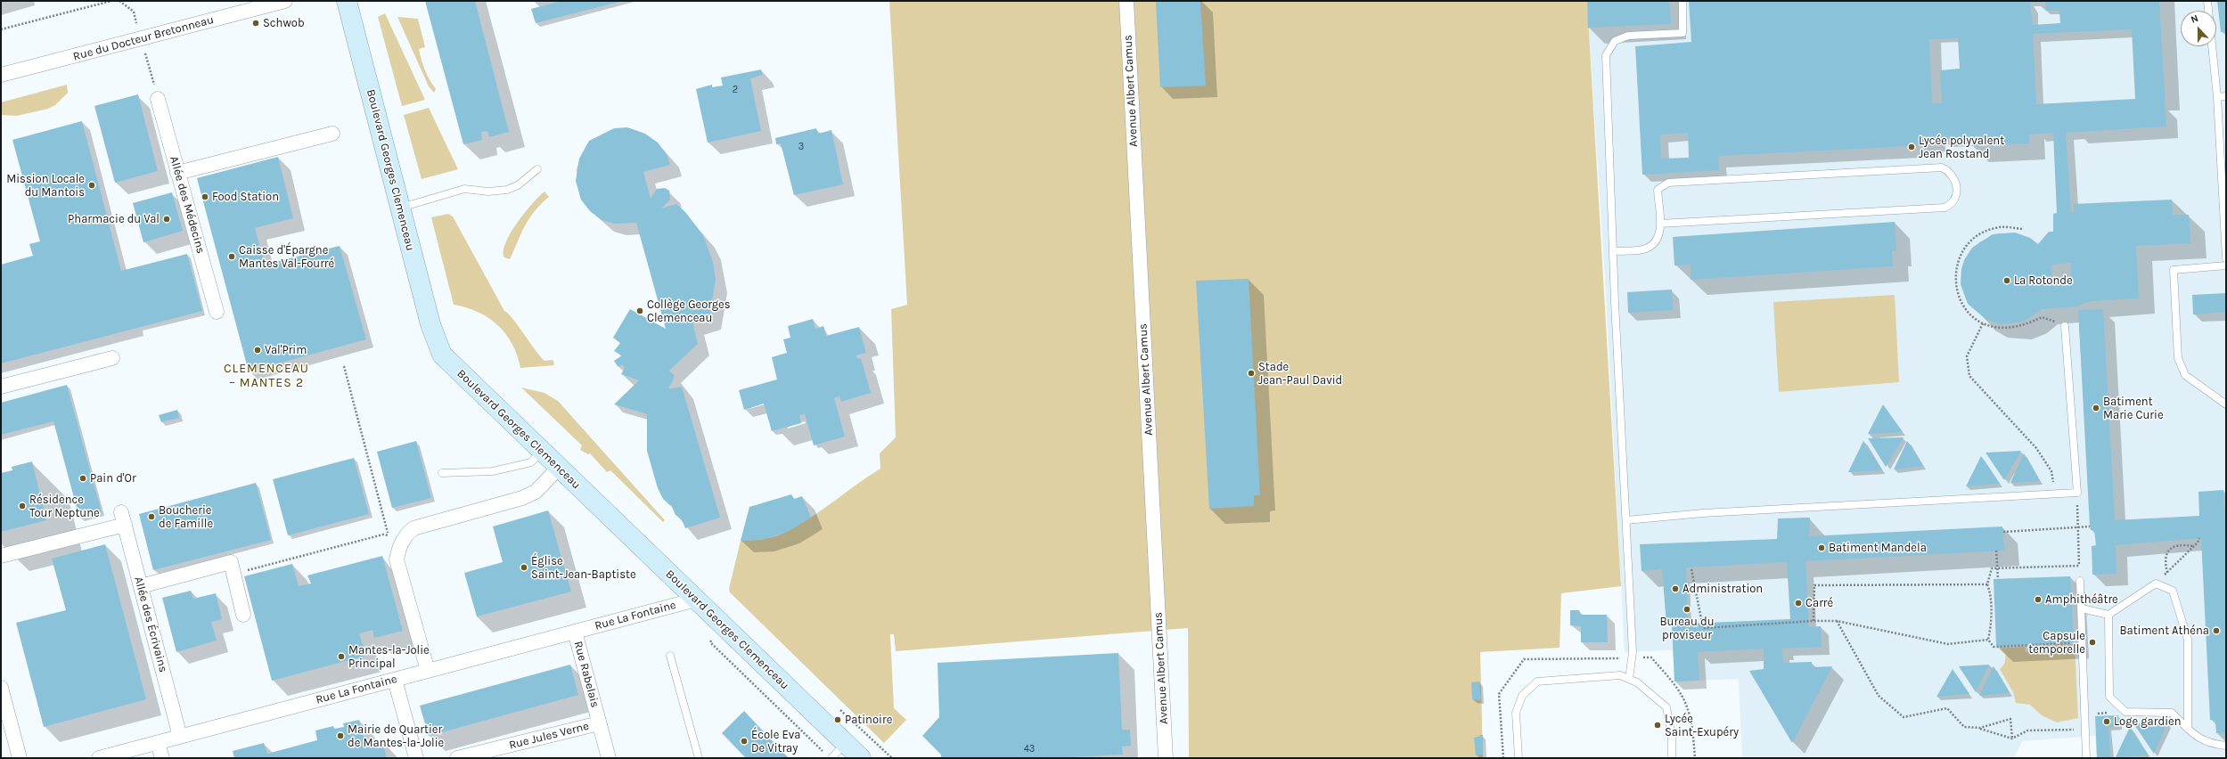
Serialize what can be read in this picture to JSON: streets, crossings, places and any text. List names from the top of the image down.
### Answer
{
  "streets": {
    "main road": ["Boulevard Georges Clemenceau"],
    "street": [
      "Rue du Docteur Bretonneau",
      "Avenue Albert Camus",
      "Allée des Médecins",
      "Rue La Fontaine",
      "Allée des Écrivains",
      "Rue Rabelais",
      "Rue Jules Verne"
    ]
  },
  "crossings": [
    ["Boulevard Georges Clemenceau", "Rue La Fontaine"],
    ["Rue La Fontaine", "Allée des Écrivains"],
    ["Rue La Fontaine", "Rue Rabelais"],
    ["Rue Rabelais", "Rue Jules Verne"]
  ],
  "districts": ["CLEMENCEAU – MANTES 2"],
  "places": [
    "Schwob",
    "Lycée polyvalent Jean Rostand",
    "Mission Locale du Mantois",
    "Food Station",
    "Pharmacie du Val",
    "Caisse d'Épargne Mantes Val-Fourré",
    "La Rotonde",
    "Collège Georges Clemenceau",
    "Val'Prim",
    "Stade Jean-Paul David",
    "Batiment Marie Curie",
    "Pain d'Or",
    "Résidence Tour Neptune",
    "Boucherie de Famille",
    "Batiment Mandela",
    "Église Saint-Jean-Baptiste",
    "Administration",
    "Amphithéâtre",
    "Carré",
    "Bureau du proviseur",
    "Batiment Athéna",
    "Capsule temporelle",
    "Mantes-la-Jolie Principal",
    "Patinoire",
    "Loge gardien",
    "Lycée Saint-Exupéry",
    "Mairie de Quartier de Mantes-la-Jolie",
    "École Eva De Vitray"
  ],
  "house_numbers": ["2", "3", "43"],
  "north": "top"
}
